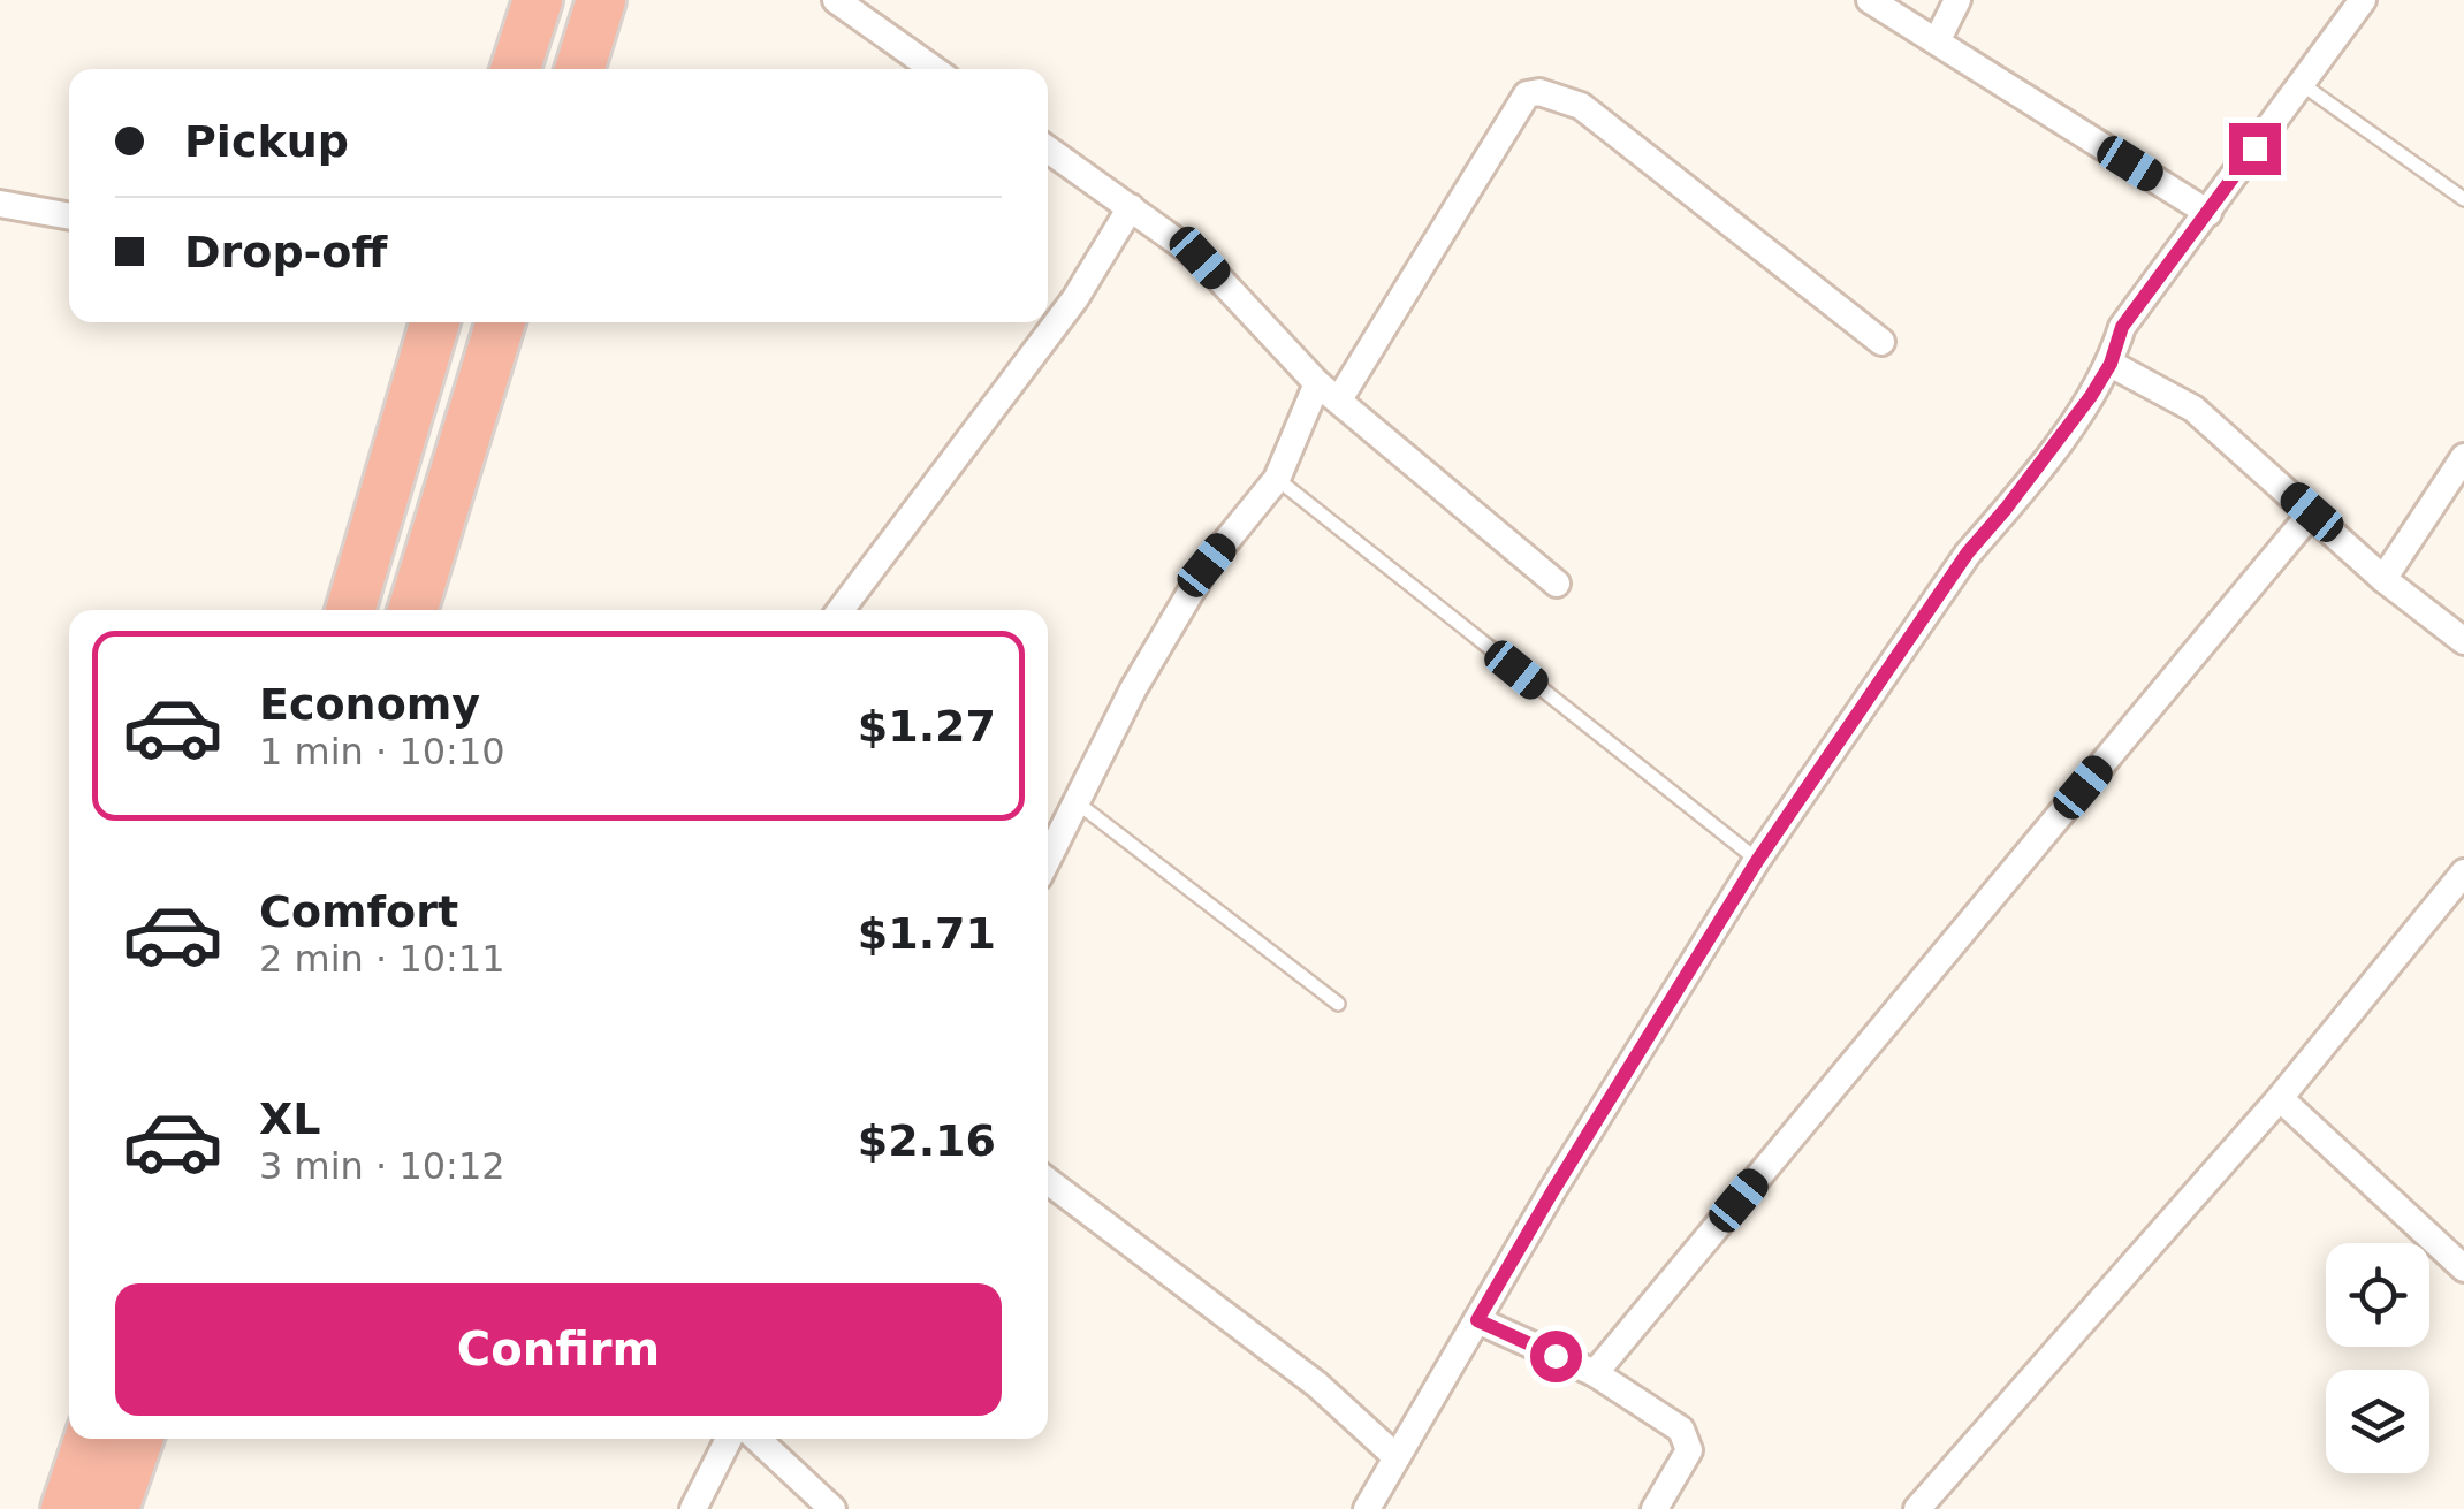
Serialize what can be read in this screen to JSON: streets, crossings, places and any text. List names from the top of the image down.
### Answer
{
  "page": {
    "banner": ["Pickup", "Drop-off"],
    "list": [
      {
        "name": "Economy",
        "note": "1 min · 10:10",
        "value": "$1.27"
      },
      {
        "name": "Comfort",
        "note": "2 min · 10:11",
        "value": "$1.71"
      },
      {
        "name": "XL",
        "note": "3 min · 10:12",
        "value": "$2.16"
      }
    ],
    "buttons": "Confirm"
  }
}
